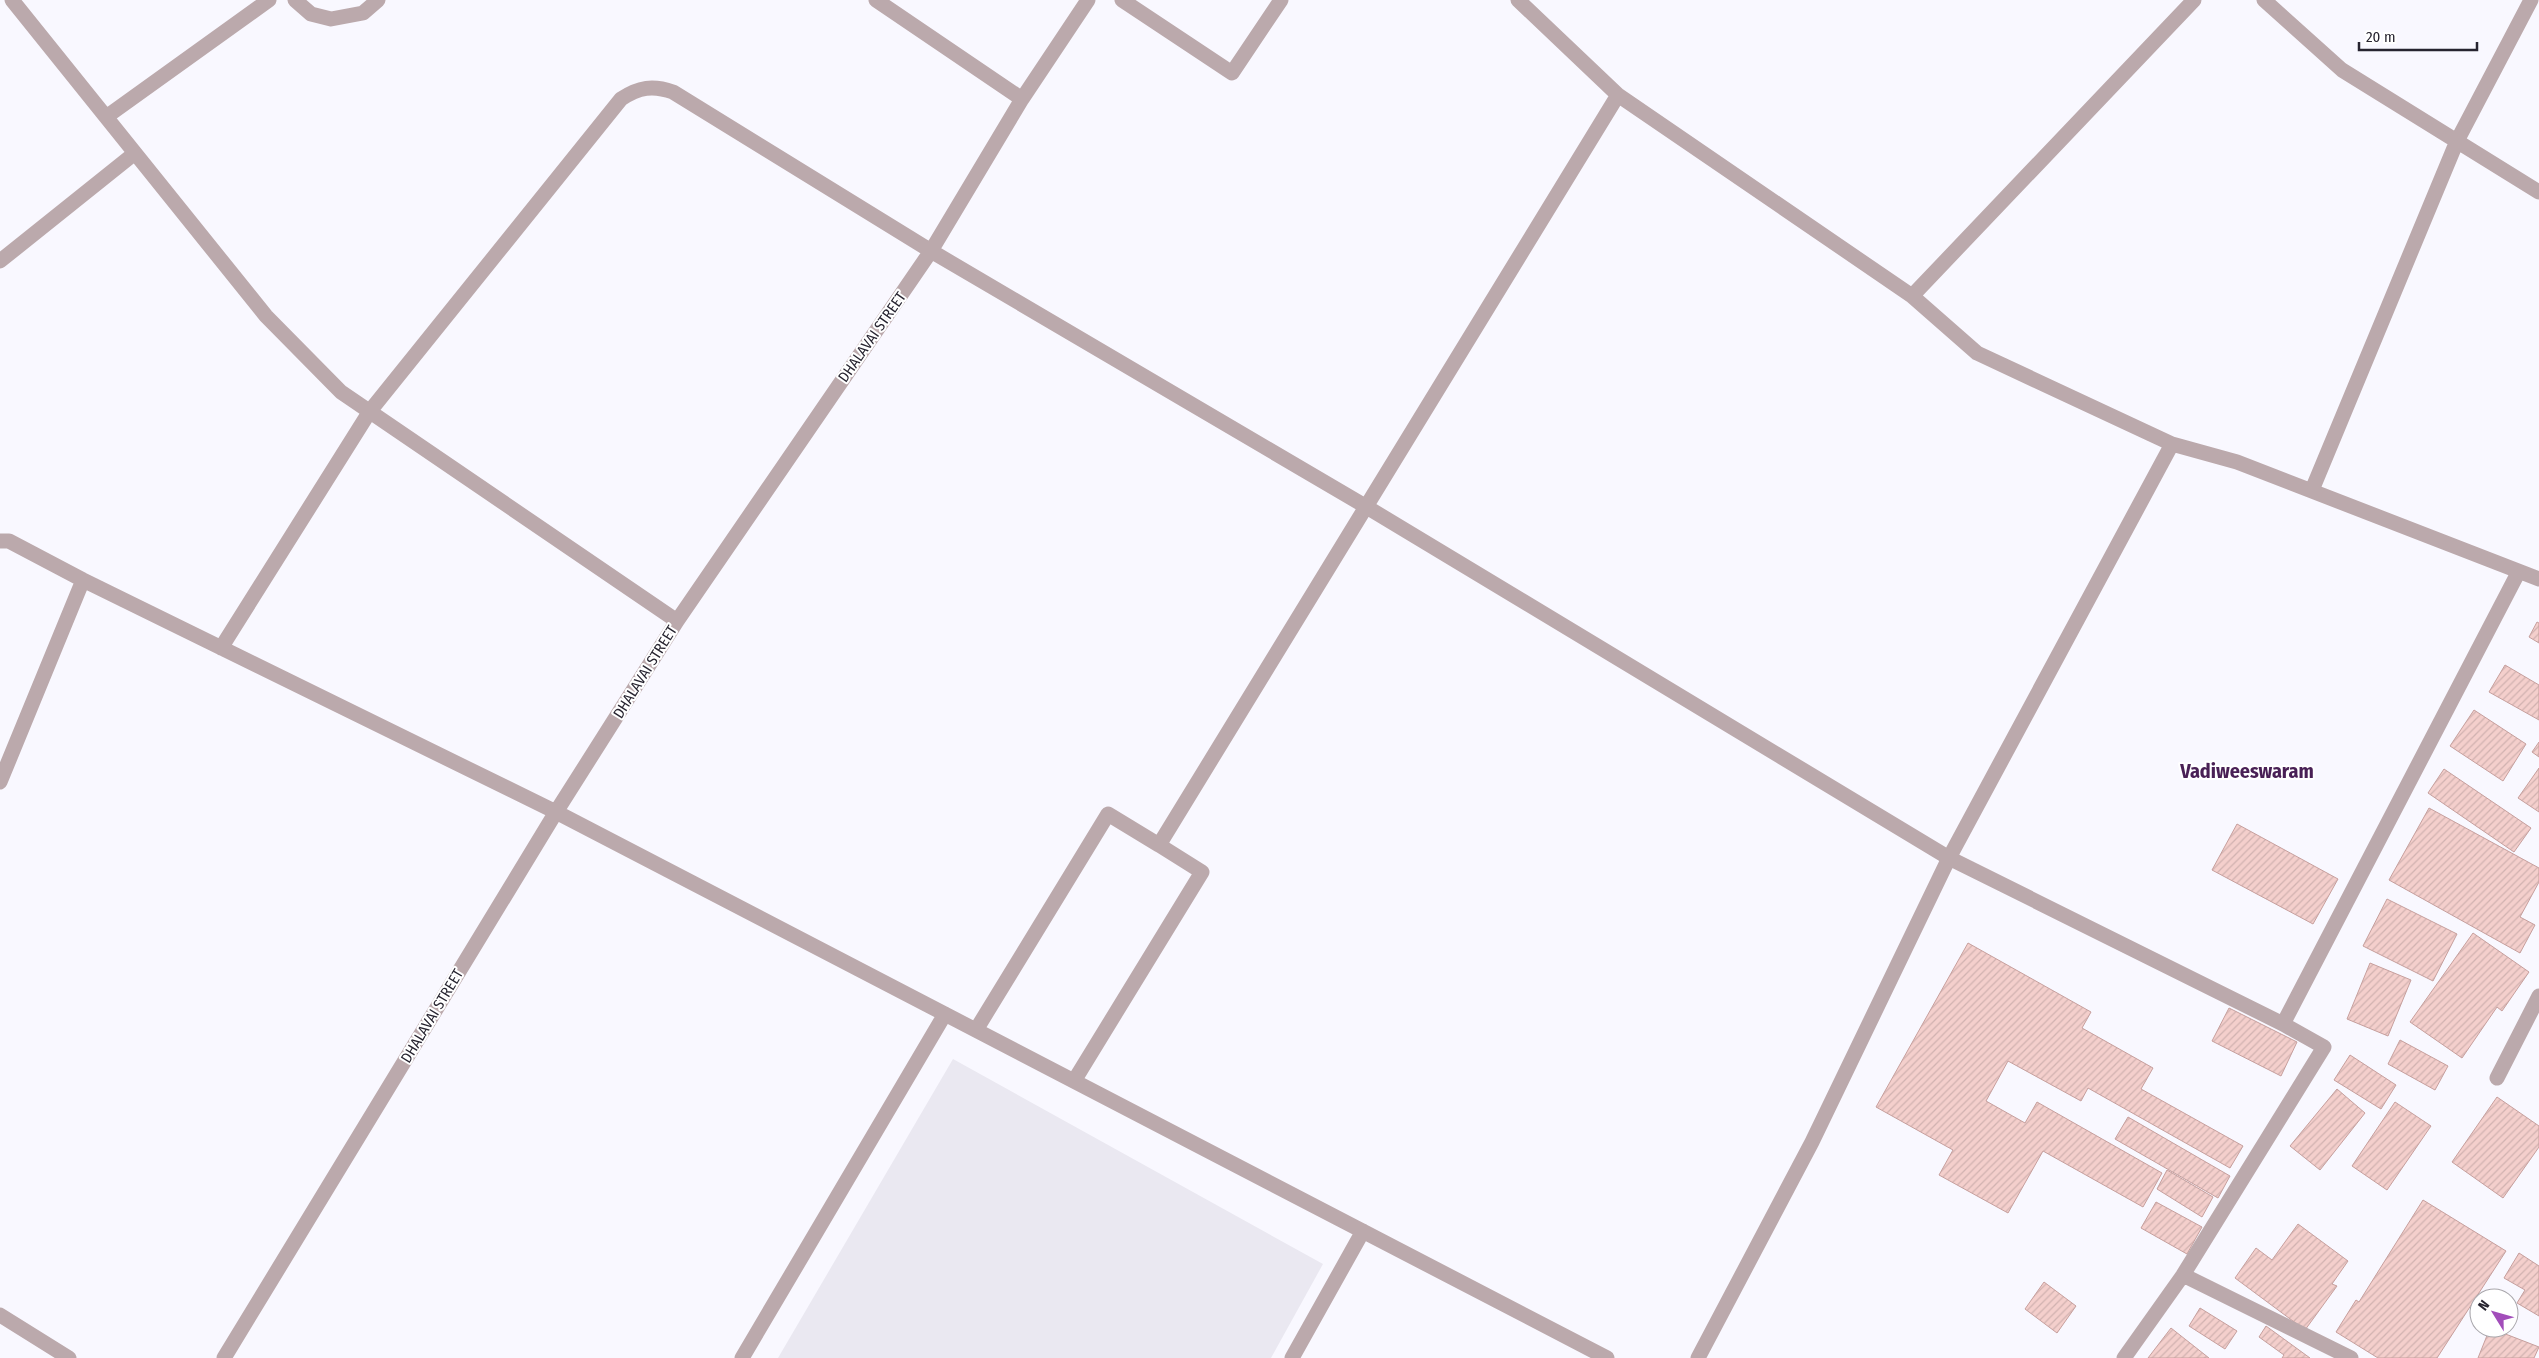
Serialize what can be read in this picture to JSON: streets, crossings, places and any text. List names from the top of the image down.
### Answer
{
  "streets": {
    "street": ["DHALAVAI STREET"]
  },
  "districts": ["Vadiweeswaram"],
  "scale_bar": "20 m",
  "north": "top left"
}
